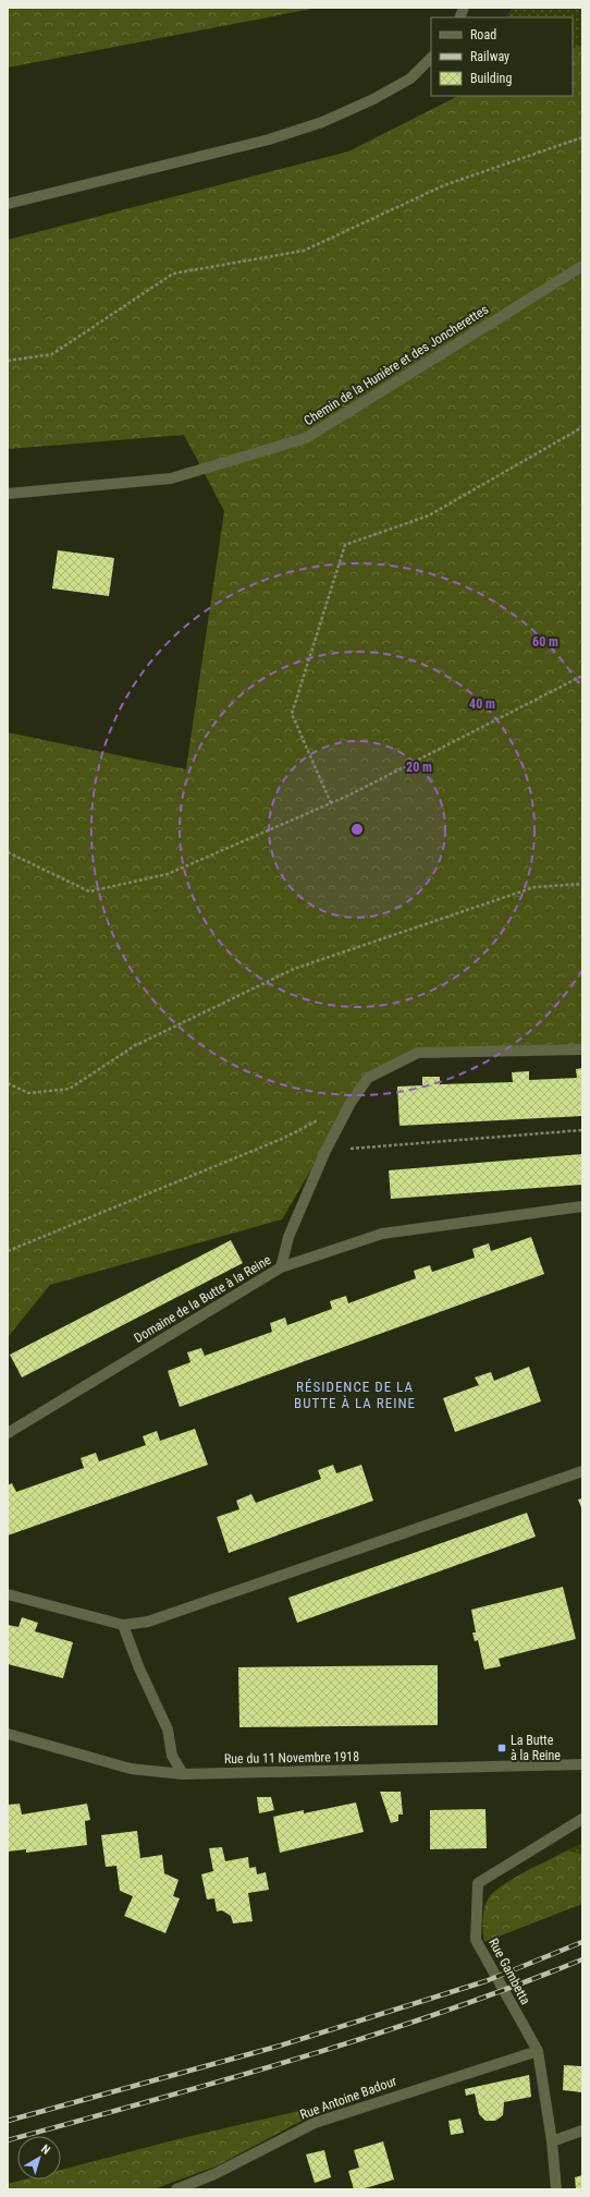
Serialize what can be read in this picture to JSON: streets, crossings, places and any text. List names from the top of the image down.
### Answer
{
  "streets": {
    "street": [
      "Chemin de la Hunière et des Joncherettes",
      "Domaine de la Butte à la Reine",
      "Rue du 11 Novembre 1918",
      "Rue Gambetta",
      "Rue Antoine Badour"
    ]
  },
  "crossings": [
    ["Rue Gambetta", "Rue Antoine Badour"]
  ],
  "districts": ["RÉSIDENCE DE LA BUTTE À LA REINE"],
  "places": {
    "transit": ["La Butte à la Reine"]
  },
  "legend": ["Road", "Railway", "Building"],
  "north": "top right",
  "rings": ["60 m", "40 m", "20 m"]
}
